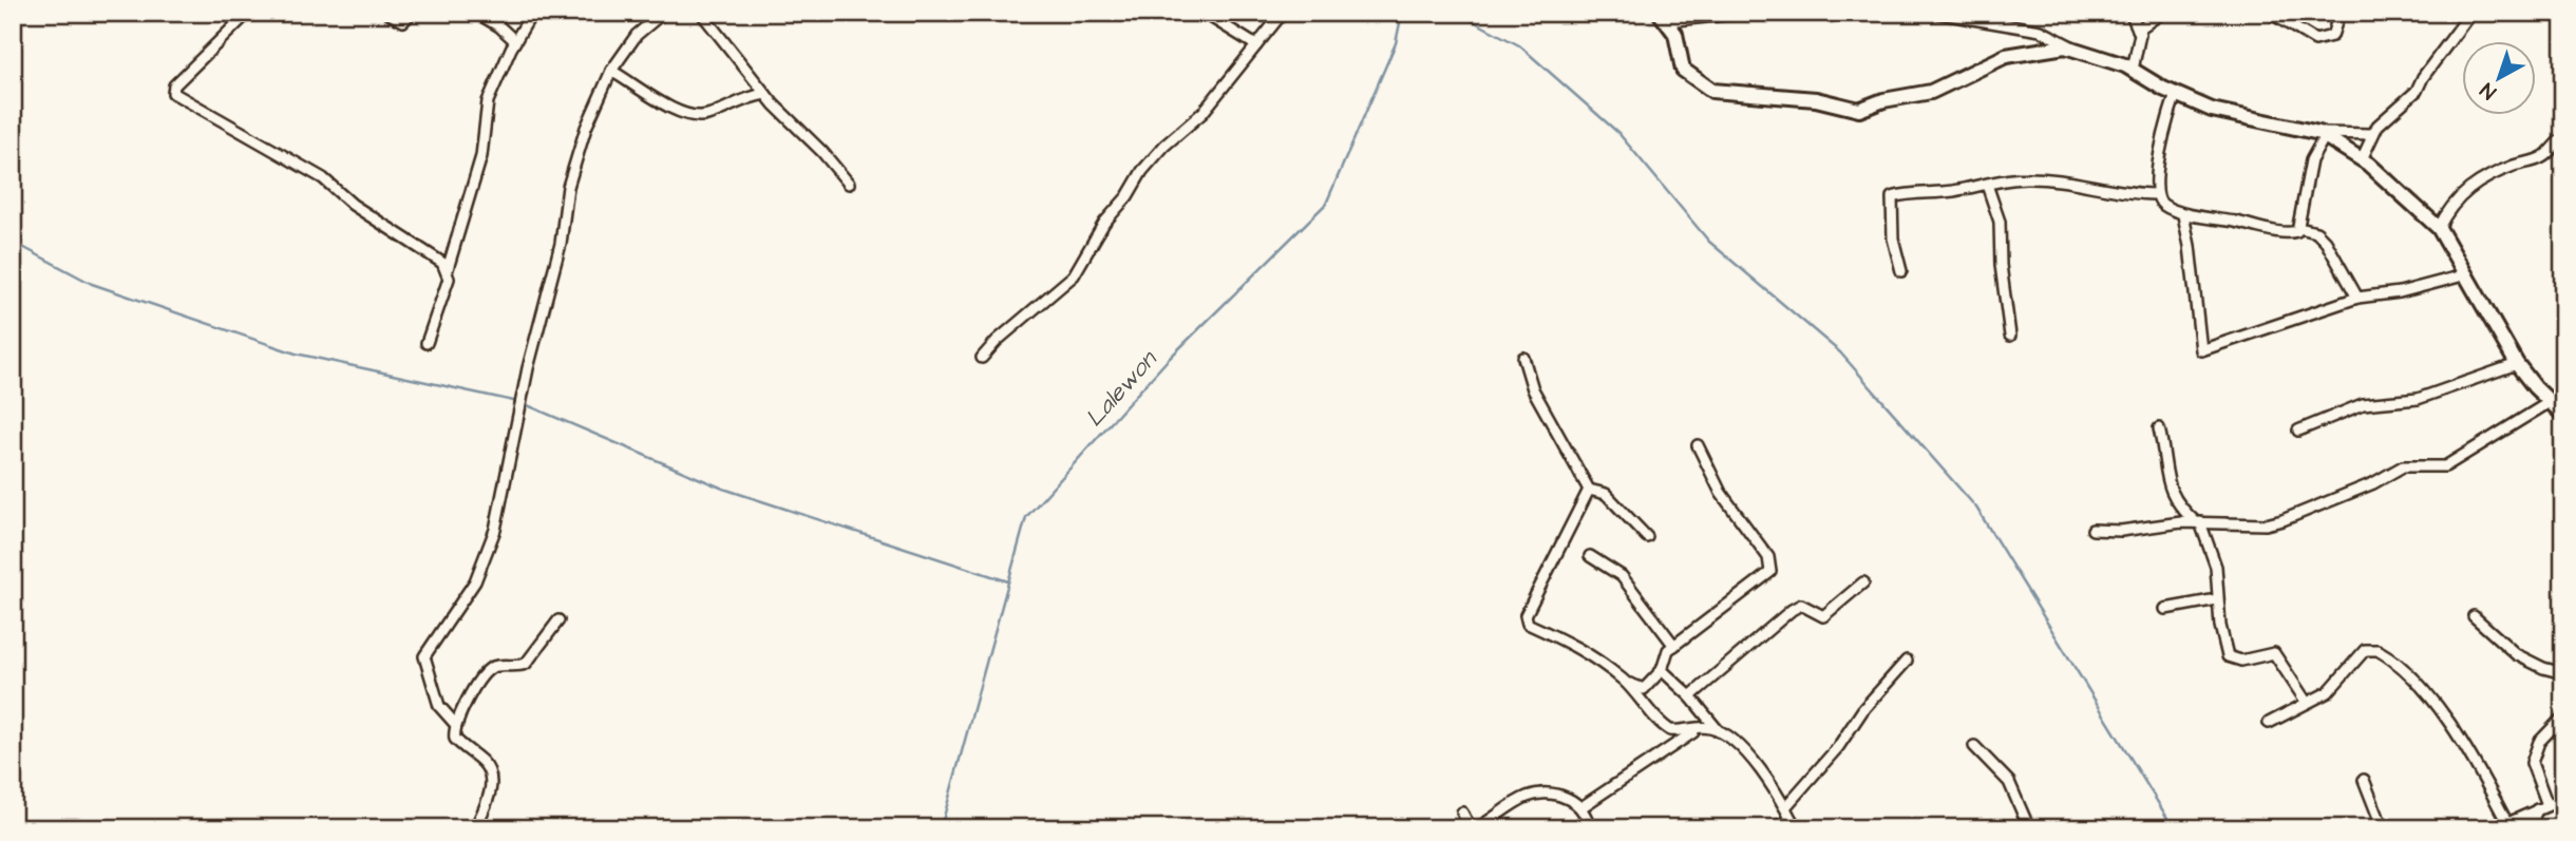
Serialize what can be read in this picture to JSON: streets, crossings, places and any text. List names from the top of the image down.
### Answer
{
  "water": ["Lalewon"],
  "north": "bottom left"
}
